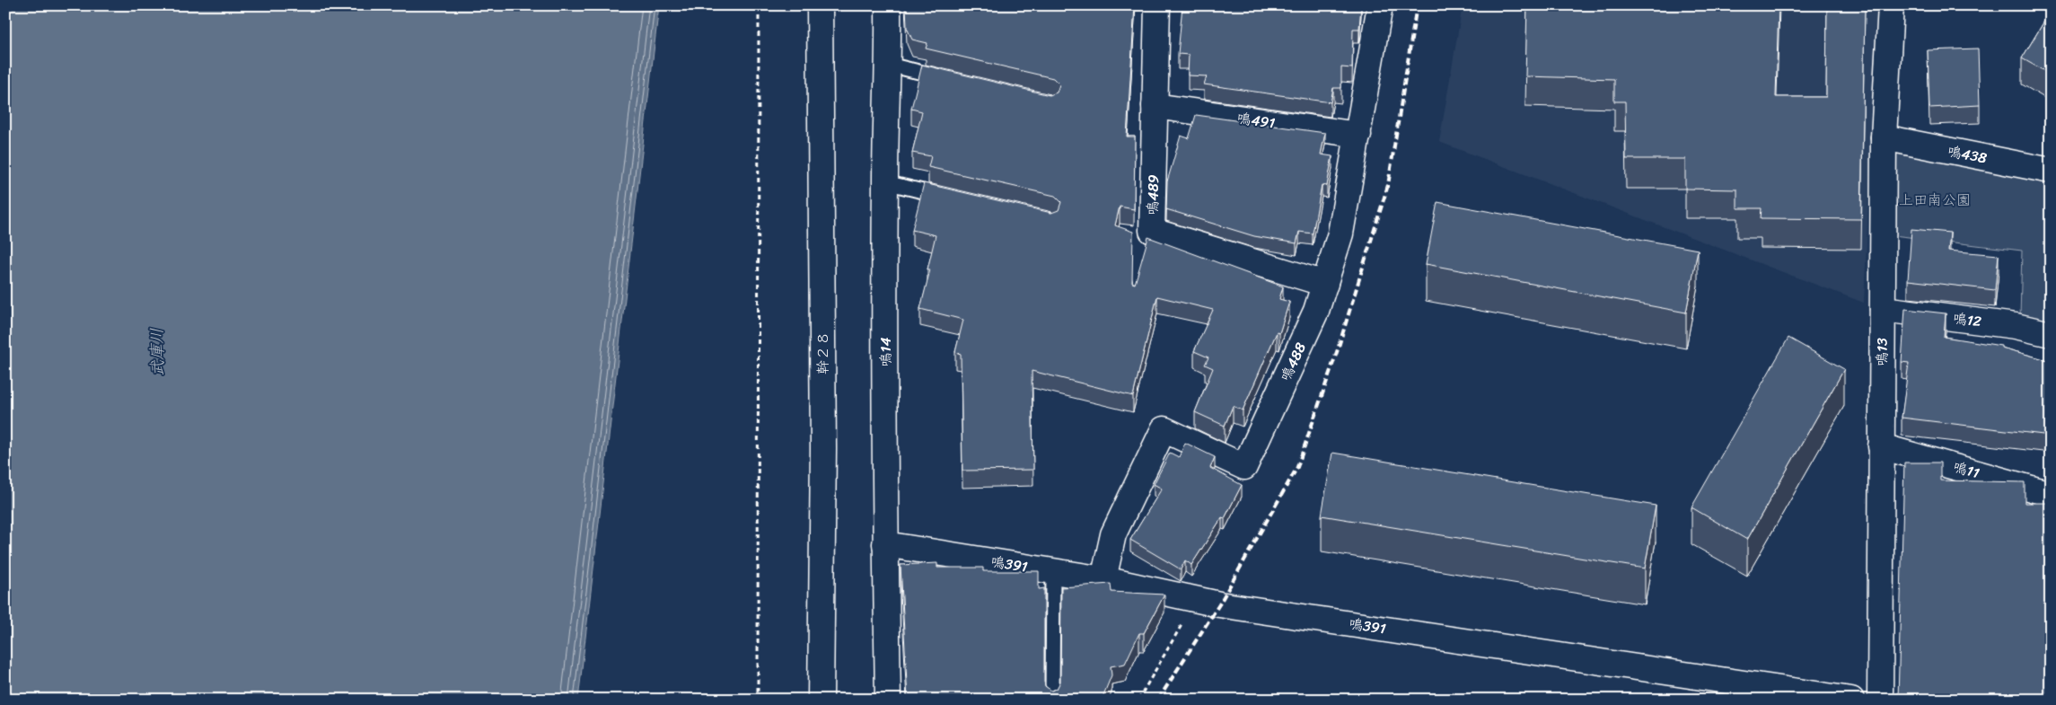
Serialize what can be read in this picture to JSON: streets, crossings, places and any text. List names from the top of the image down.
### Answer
{
  "streets": {
    "street": [
      "鳴491",
      "鳴438",
      "鳴489",
      "鳴12",
      "鳴14",
      "鳴13",
      "幹２８",
      "鳴488",
      "鳴11",
      "鳴391"
    ]
  },
  "crossings": [
    ["鳴491", "鳴489"],
    ["鳴491", "鳴488"],
    ["鳴438", "鳴13"],
    ["鳴489", "鳴488"],
    ["鳴12", "鳴13"],
    ["鳴14", "鳴391"],
    ["鳴13", "鳴11"],
    ["鳴488", "鳴391"]
  ],
  "water": ["武庫川"],
  "parks": ["上田南公園"]
}
